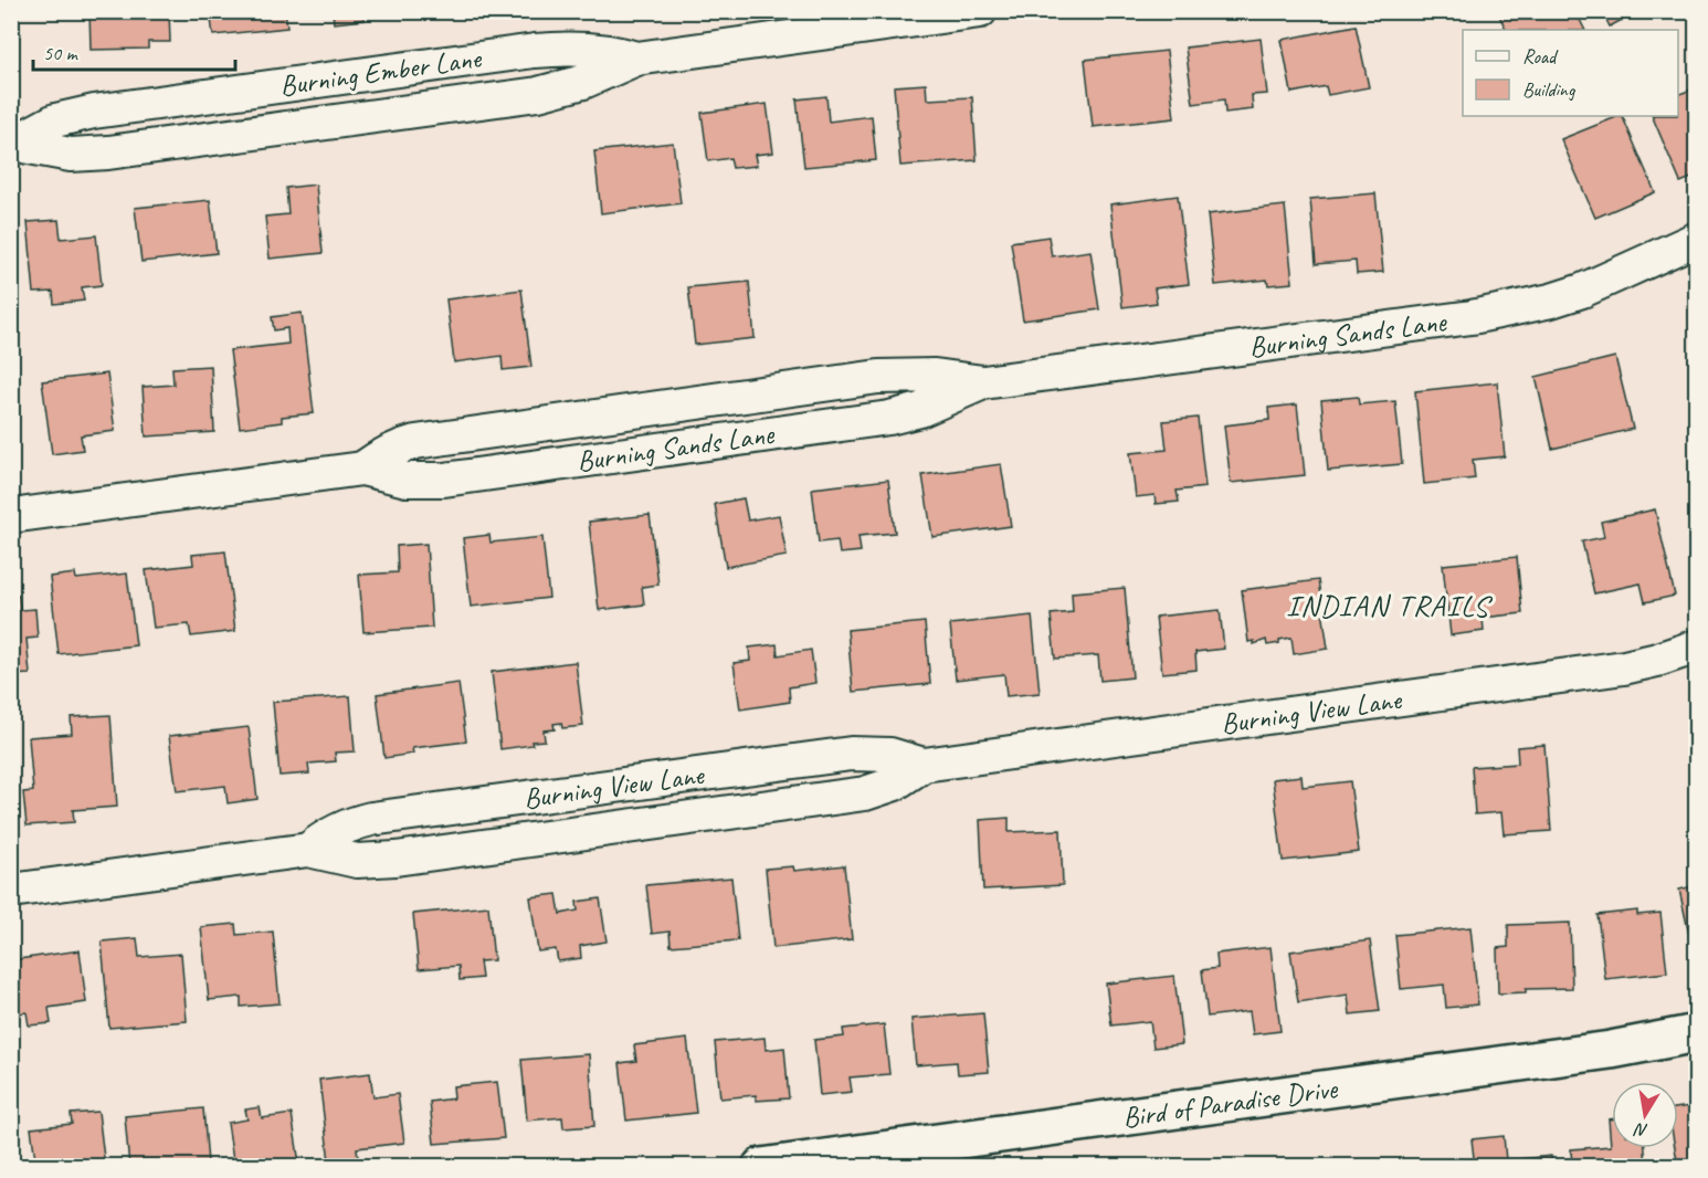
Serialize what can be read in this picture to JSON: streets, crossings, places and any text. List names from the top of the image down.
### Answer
{
  "streets": {
    "street": [
      "Burning Ember Lane",
      "Burning Sands Lane",
      "Burning View Lane",
      "Bird of Paradise Drive"
    ]
  },
  "districts": ["INDIAN TRAILS"],
  "legend": ["Road", "Building"],
  "scale_bar": "50 m",
  "north": "bottom"
}
